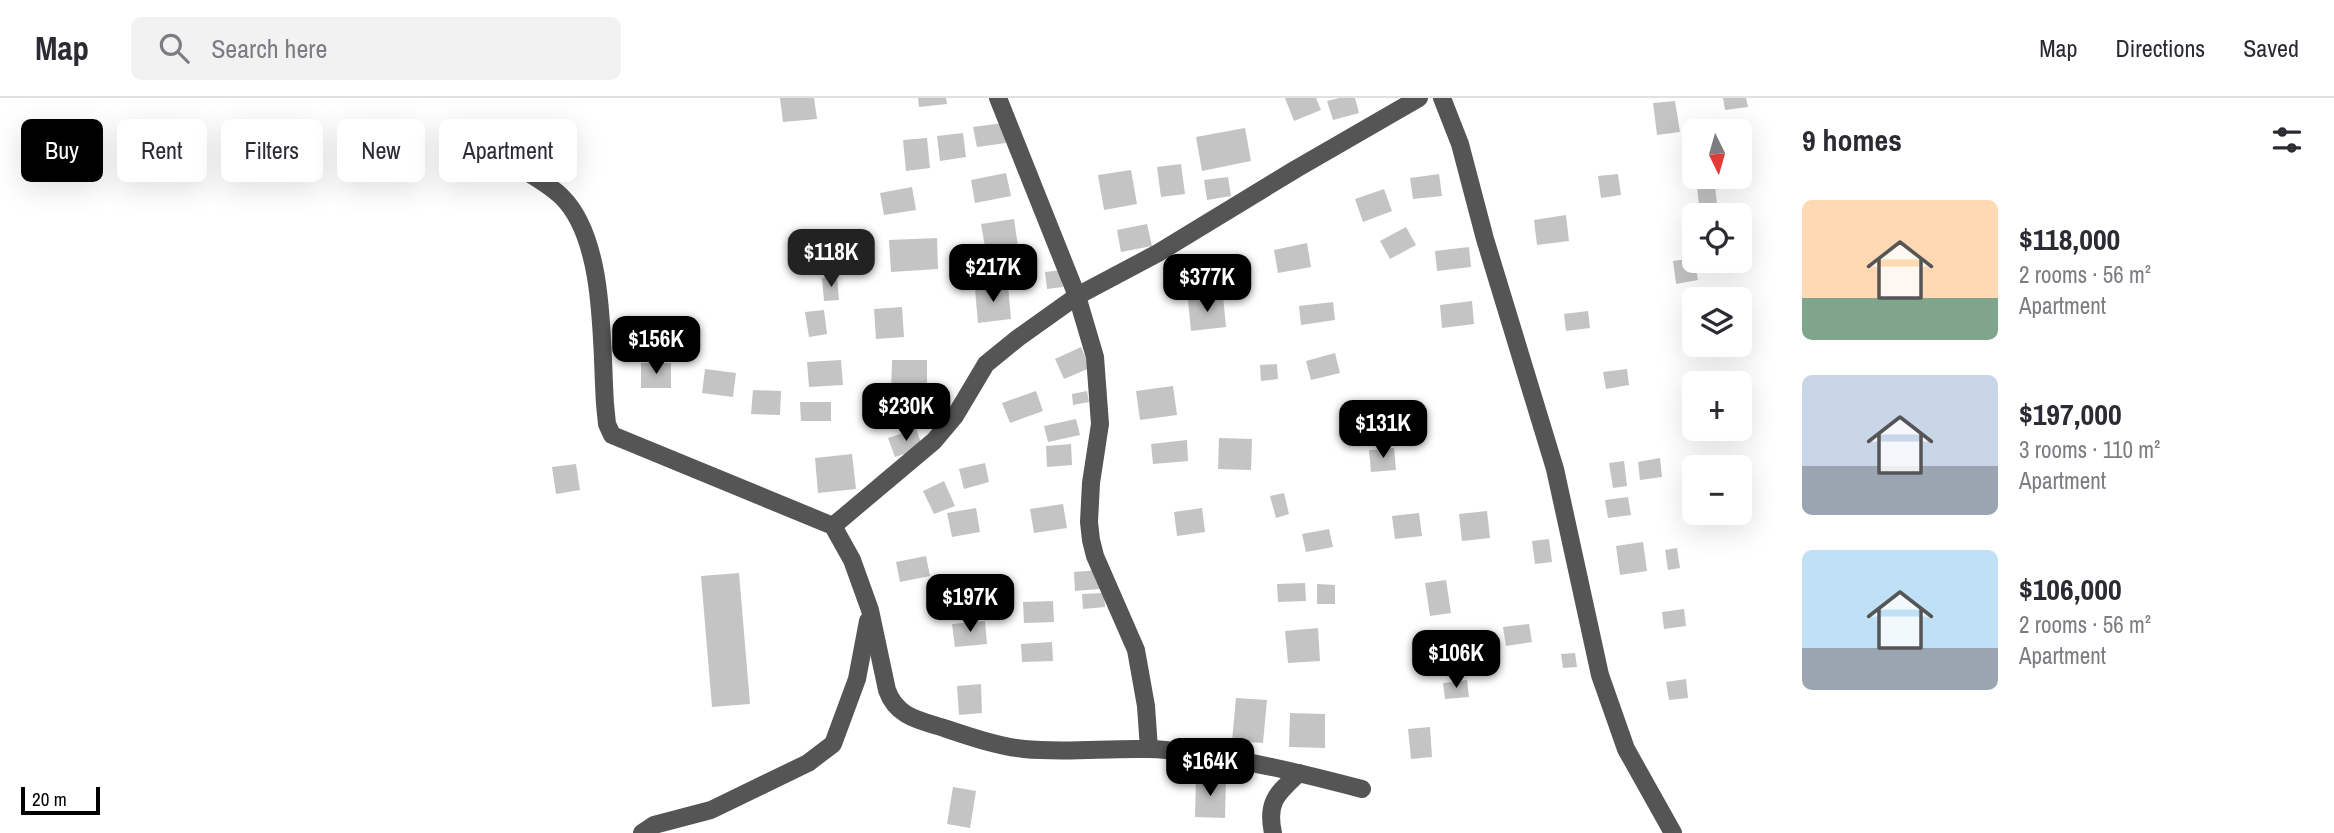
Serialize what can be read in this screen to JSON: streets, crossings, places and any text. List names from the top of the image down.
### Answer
{
  "scale_bar": "20 m",
  "north": "bottom",
  "page": {
    "header": "Map",
    "search": "Search here",
    "nav": ["Map", "Directions", "Saved"],
    "heading": "9 homes",
    "map_buttons": ["+", "−"],
    "chip": [
      "Buy",
      "Rent",
      "Filters",
      "New",
      "Apartment"
    ],
    "list": [
      {
        "name": "$118,000",
        "note": "2 rooms · 56 m² · Apartment"
      },
      {
        "name": "$197,000",
        "note": "3 rooms · 110 m² · Apartment"
      },
      {
        "name": "$106,000",
        "note": "2 rooms · 56 m² · Apartment"
      }
    ],
    "price": [
      "$118K",
      "$217K",
      "$377K",
      "$156K",
      "$230K",
      "$131K",
      "$197K",
      "$106K",
      "$164K"
    ],
    "scale": "20 m"
  }
}
